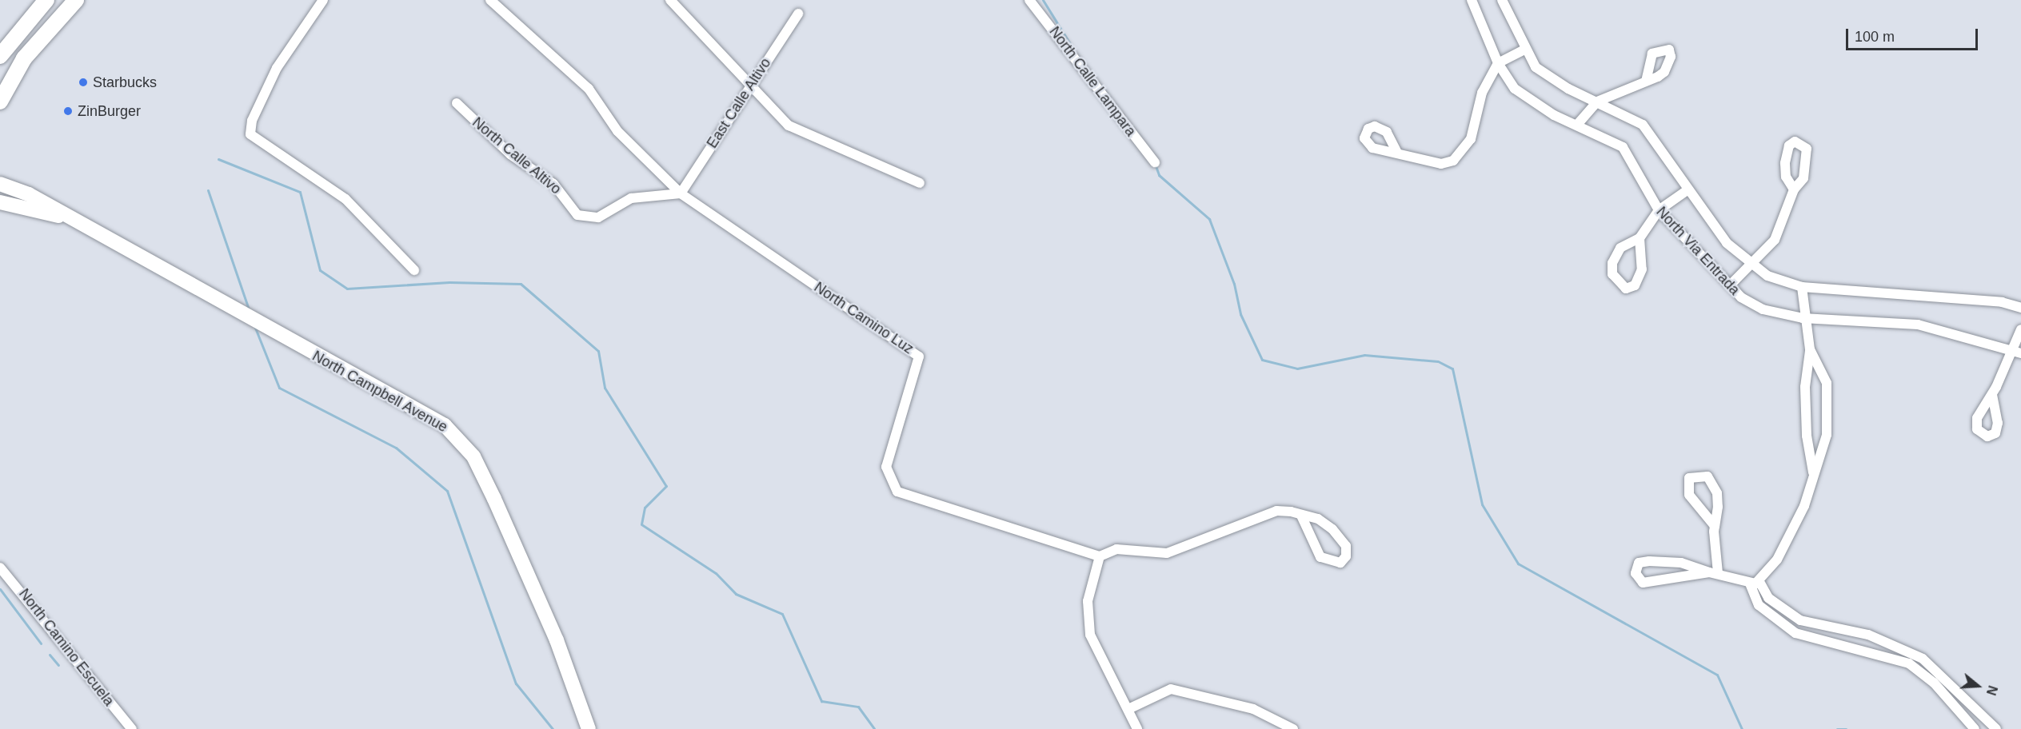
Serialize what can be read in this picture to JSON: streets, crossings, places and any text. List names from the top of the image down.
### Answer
{
  "streets": {
    "main road": ["North Campbell Avenue"],
    "street": [
      "North Calle Lampara",
      "East Calle Altivo",
      "North Calle Altivo",
      "North Via Entrada",
      "North Camino Luz",
      "North Camino Escuela"
    ]
  },
  "crossings": [
    ["East Calle Altivo", "North Calle Altivo"],
    ["East Calle Altivo", "North Camino Luz"],
    ["North Calle Altivo", "North Camino Luz"]
  ],
  "places": ["Starbucks", "ZinBurger"],
  "scale_bar": "100 m",
  "north": "right"
}
